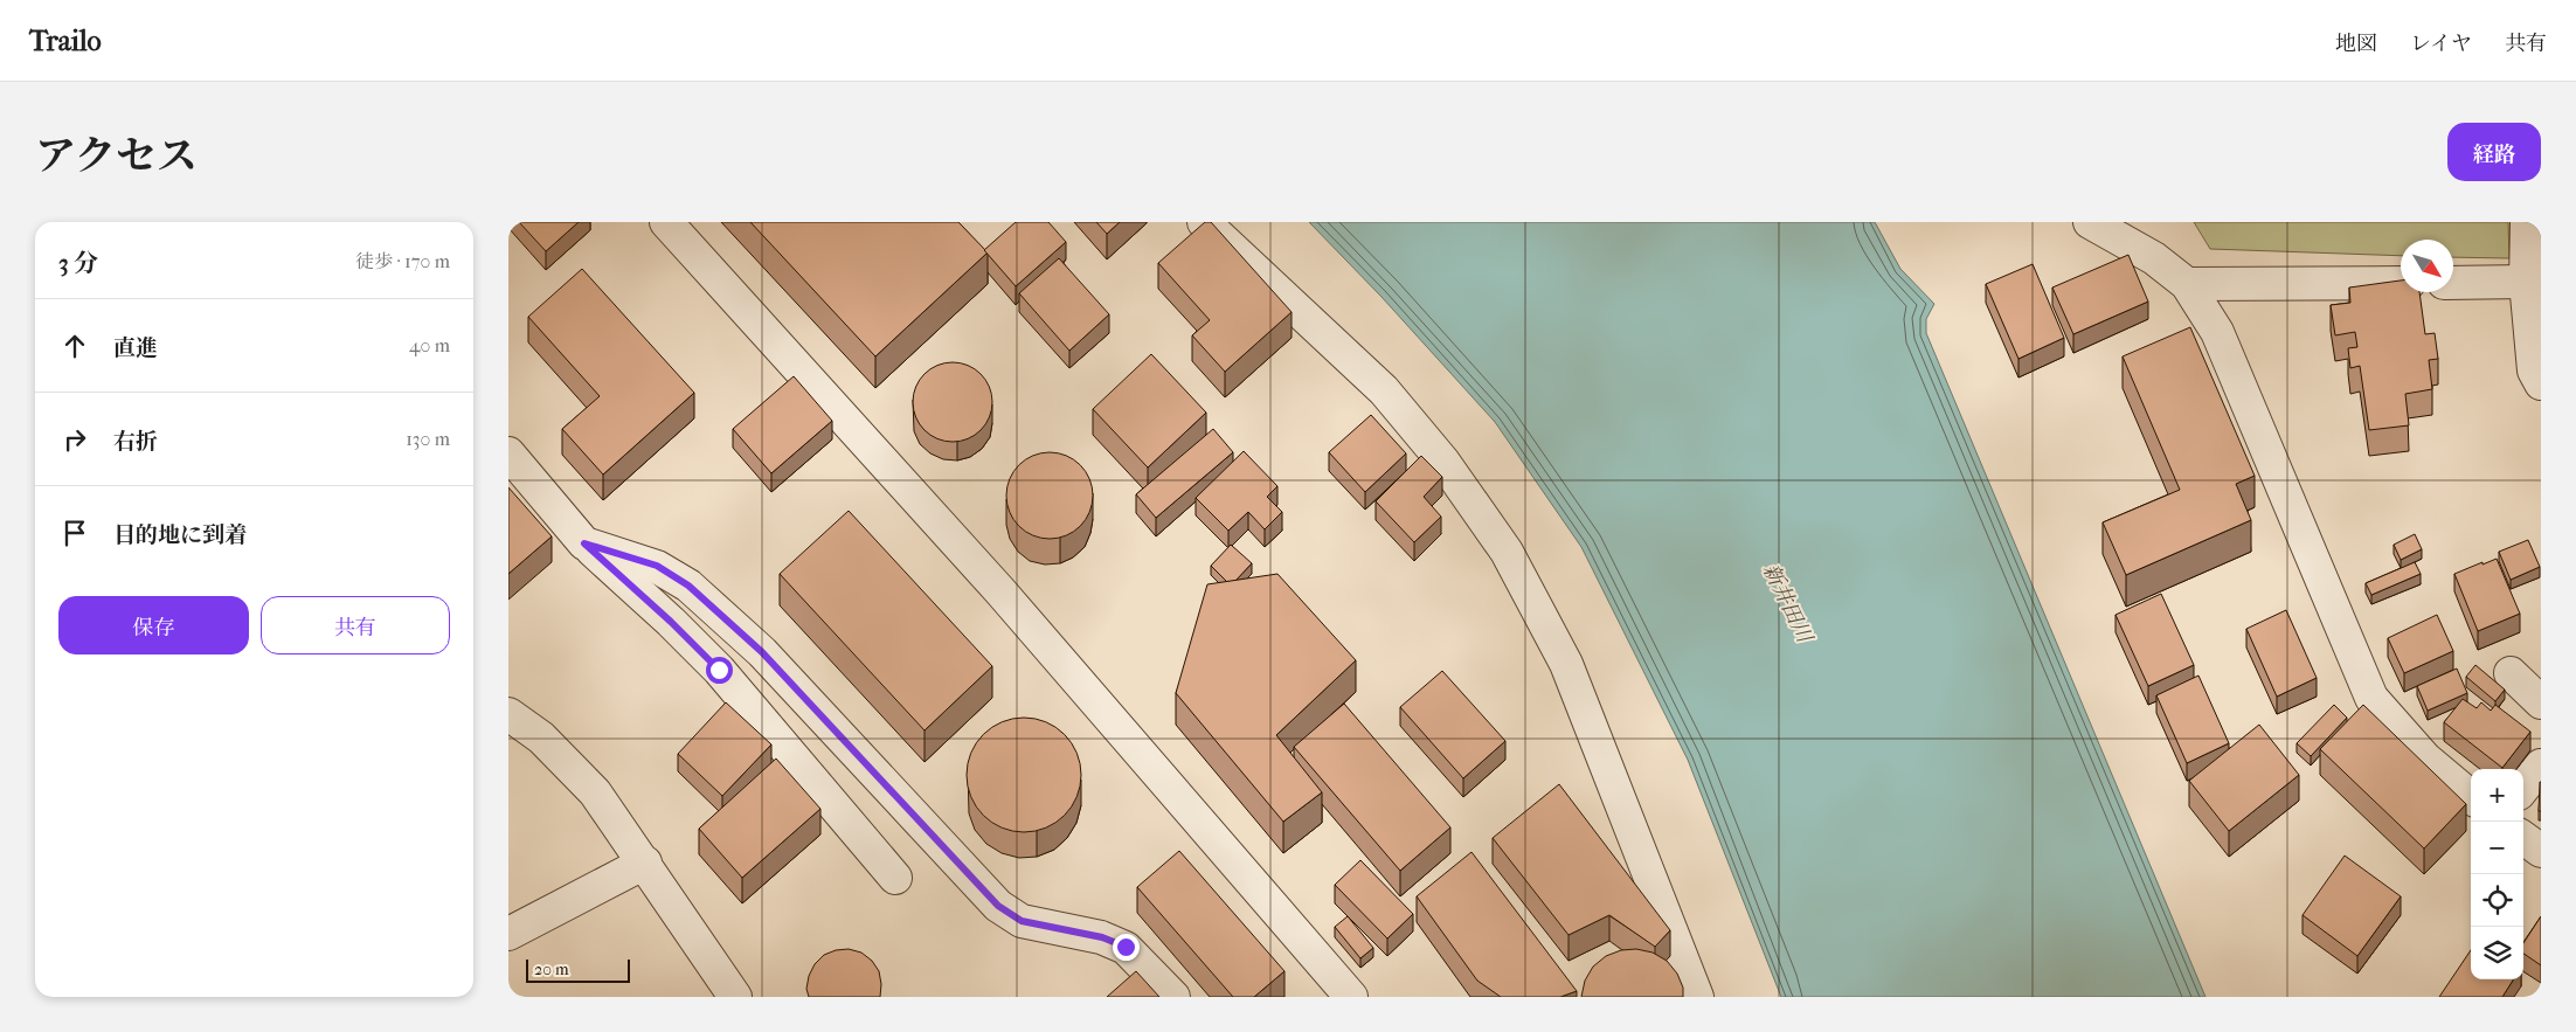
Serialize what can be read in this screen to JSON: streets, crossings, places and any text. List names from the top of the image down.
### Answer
{
  "water": ["新井田川"],
  "scale_bar": "20 m",
  "north": "bottom right",
  "page": {
    "header": "Trailo",
    "nav": ["地図", "レイヤ", "共有"],
    "title": "アクセス",
    "buttons": [
      "経路",
      ["保存", "共有"]
    ],
    "heading": ["3 分", "徒歩 · 170 m"],
    "list": [
      ["直進", "40 m"],
      ["右折", "130 m"],
      "目的地に到着"
    ],
    "map_buttons": ["+", "−"],
    "scale": "20 m"
  }
}
